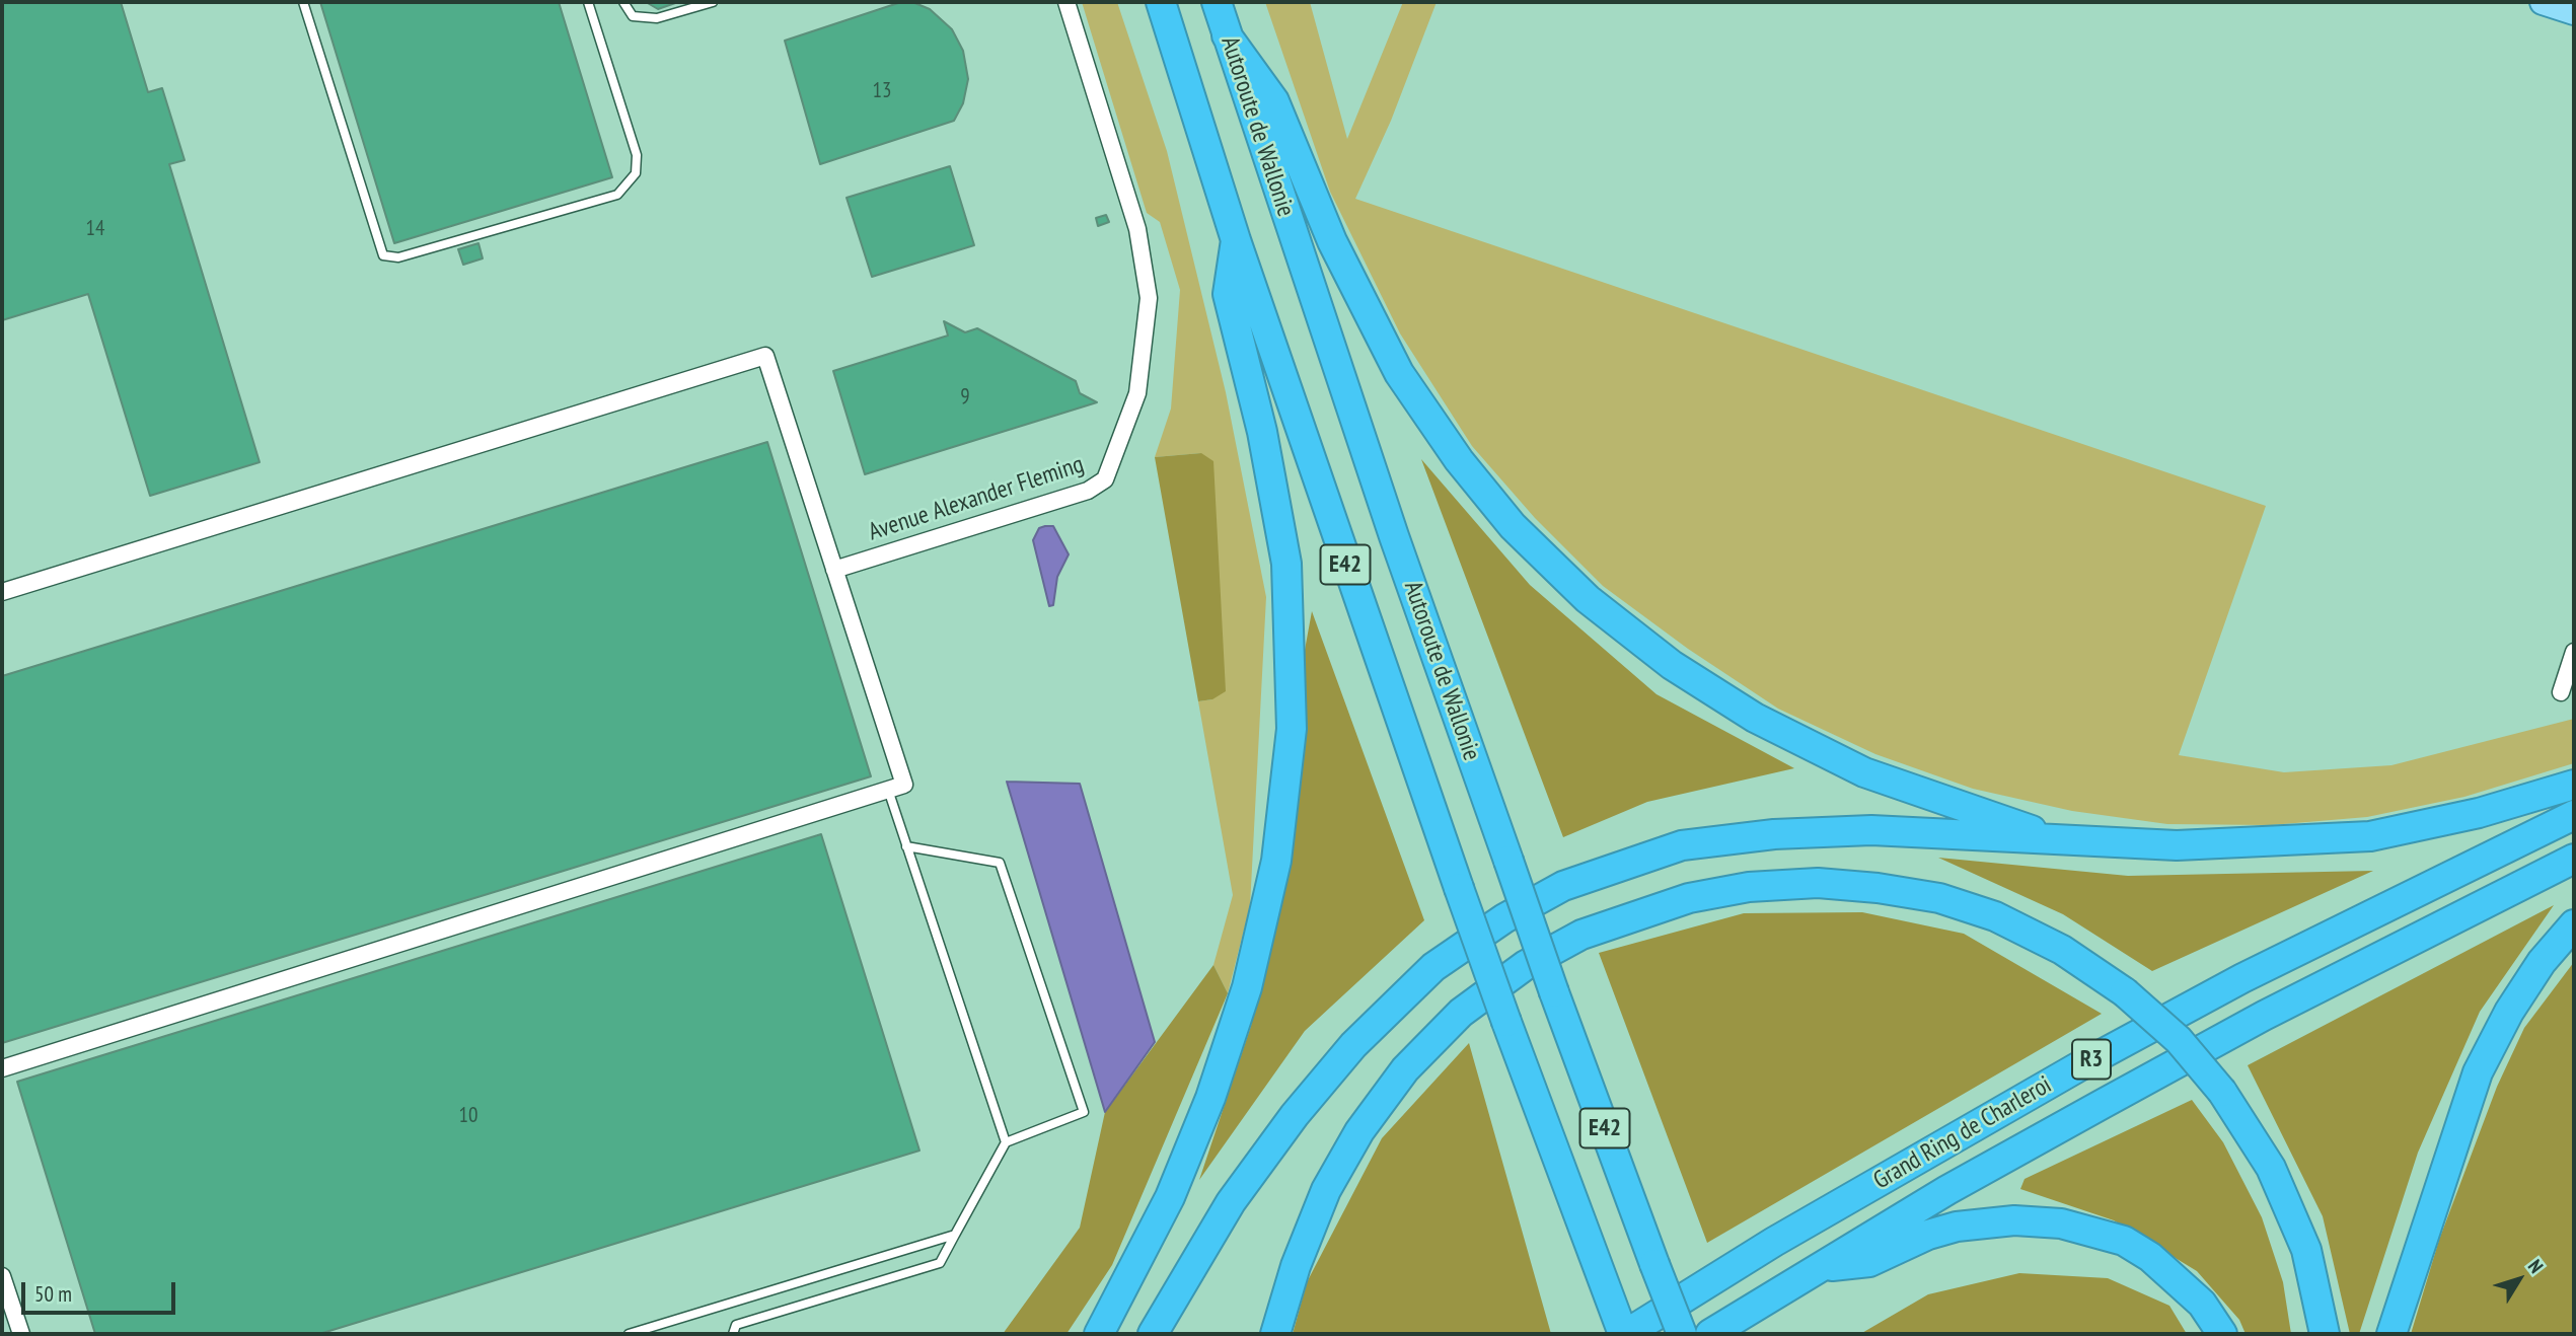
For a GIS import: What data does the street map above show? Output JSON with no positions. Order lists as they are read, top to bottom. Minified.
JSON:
{"streets":{"highway":["Autoroute de Wallonie","E42","R3","Grand Ring de Charleroi"],"street":["Avenue Alexander Fleming"]},"crossings":[["E42","Grand Ring de Charleroi"]],"house_numbers":["13","14","9","10"],"scale_bar":"50 m","north":"top right"}
